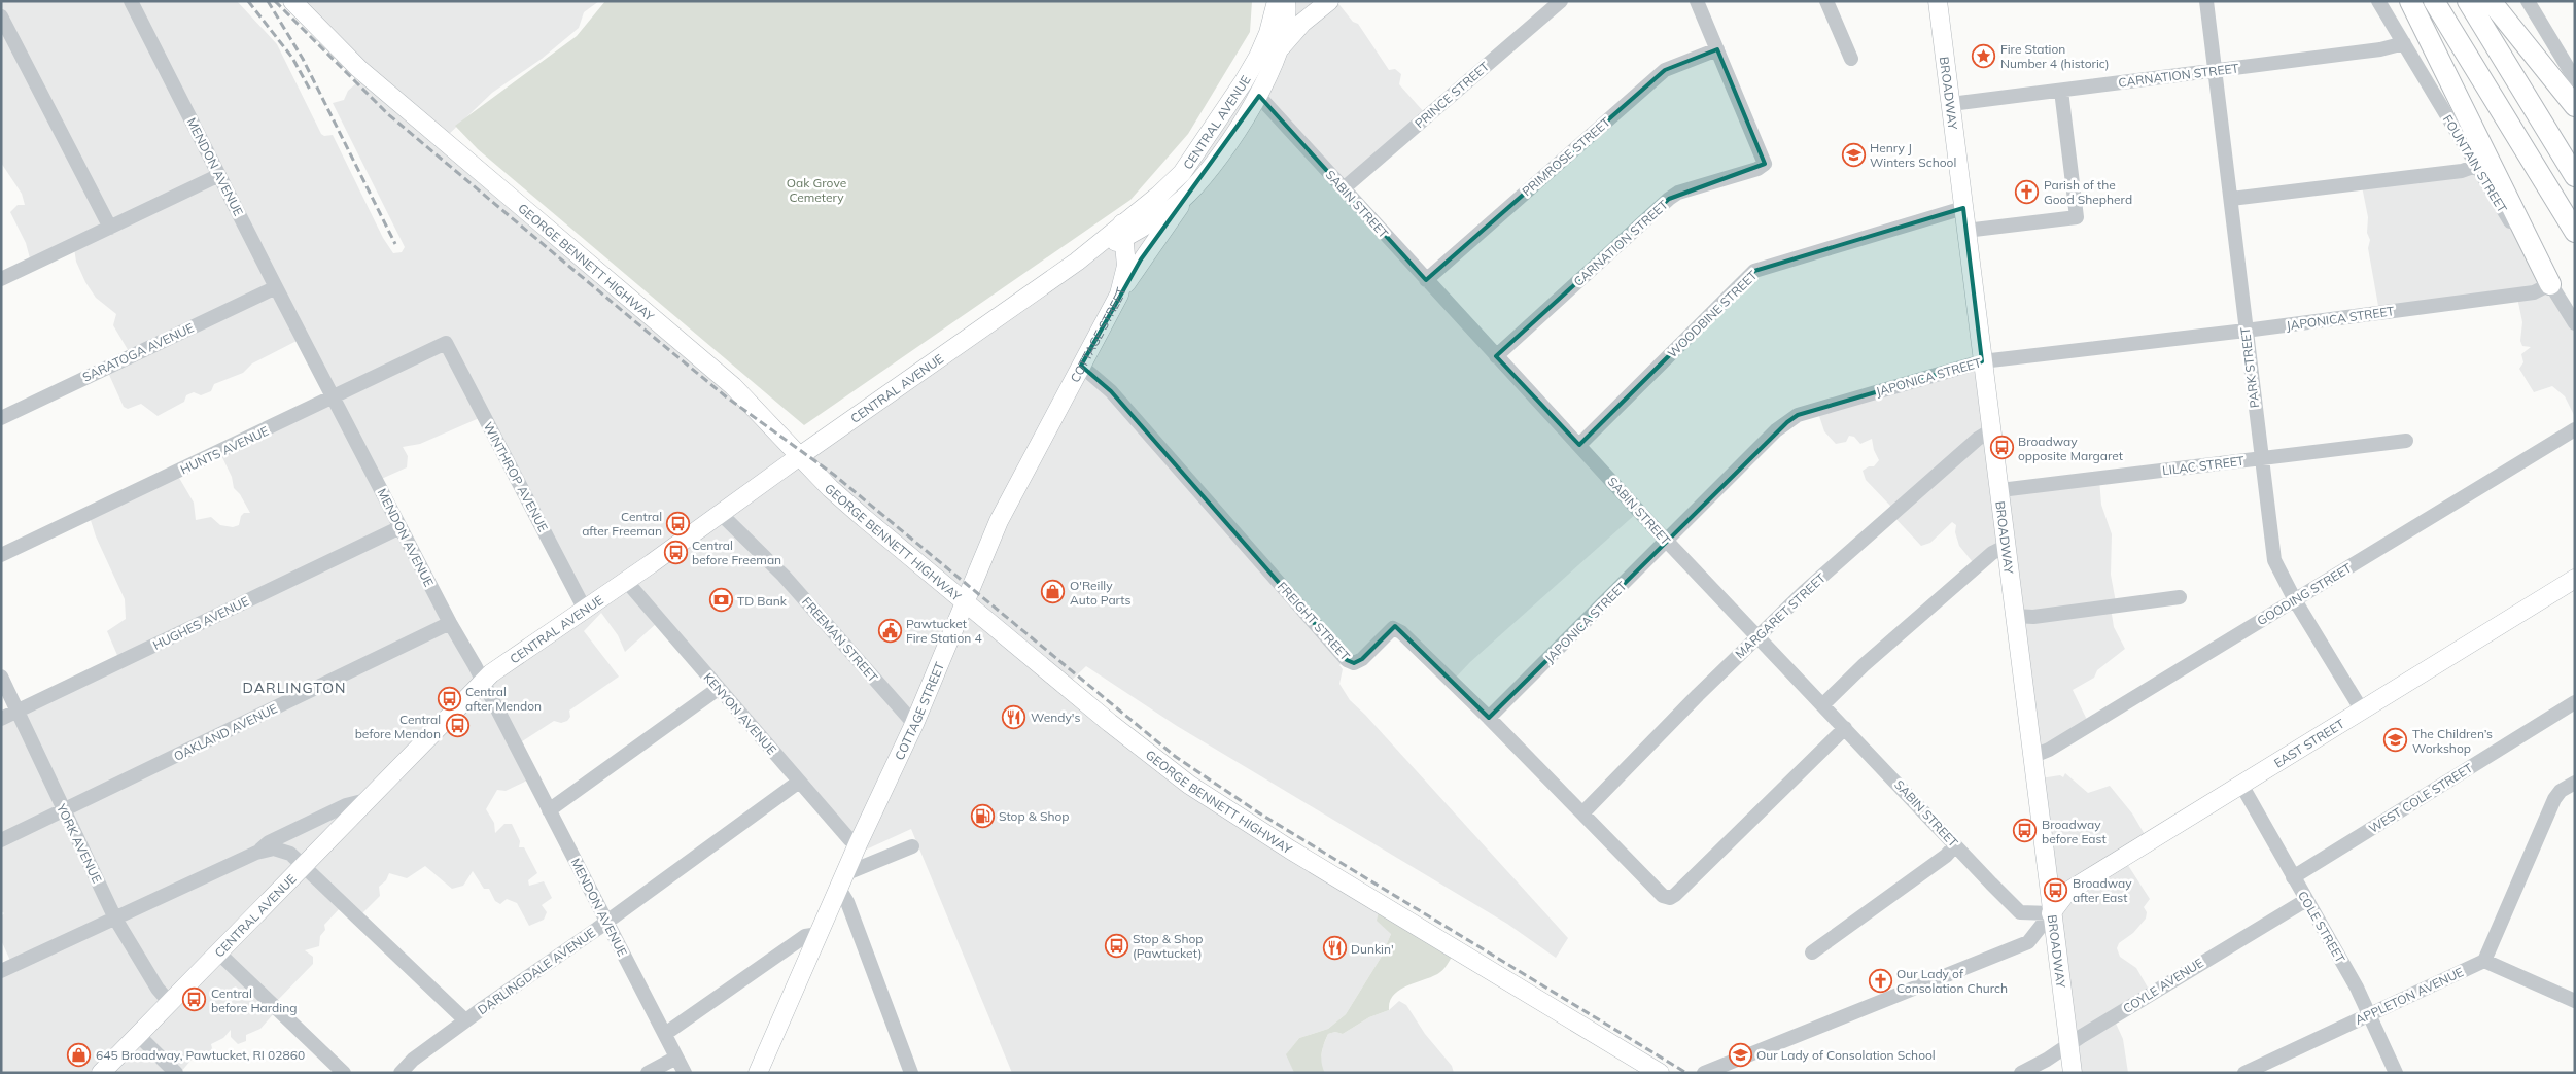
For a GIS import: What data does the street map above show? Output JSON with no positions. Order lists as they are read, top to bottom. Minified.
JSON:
{"streets":{"main road":["BROADWAY","CENTRAL AVENUE","GEORGE BENNETT HIGHWAY","COTTAGE STREET","EAST STREET"],"street":["CARNATION STREET","PRINCE STREET","PRIMROSE STREET","FOUNTAIN STREET","MENDON AVENUE","SABIN STREET","WOODBINE STREET","JAPONICA STREET","SARATOGA AVENUE","PARK STREET","HUNTS AVENUE","LILAC STREET","WINTHROP AVENUE","GOODING STREET","MARGARET STREET","FREIGHT STREET","HUGHES AVENUE","FREEMAN STREET","KENYON AVENUE","OAKLAND AVENUE","WEST COLE STREET","YORK AVENUE","COLE STREET","DARLINGDALE AVENUE","COYLE AVENUE","APPLETON AVENUE"]},"crossings":[["CARNATION STREET","BROADWAY"],["CARNATION STREET","PRIMROSE STREET"],["CARNATION STREET","FOUNTAIN STREET"],["CARNATION STREET","SABIN STREET"],["CARNATION STREET","PARK STREET"],["BROADWAY","SABIN STREET"],["BROADWAY","WOODBINE STREET"],["BROADWAY","JAPONICA STREET"],["BROADWAY","LILAC STREET"],["BROADWAY","GOODING STREET"],["BROADWAY","MARGARET STREET"],["BROADWAY","EAST STREET"],["BROADWAY","COYLE AVENUE"],["PRINCE STREET","SABIN STREET"],["CENTRAL AVENUE","MENDON AVENUE"],["CENTRAL AVENUE","SABIN STREET"],["CENTRAL AVENUE","GEORGE BENNETT HIGHWAY"],["CENTRAL AVENUE","COTTAGE STREET"],["CENTRAL AVENUE","WINTHROP AVENUE"],["CENTRAL AVENUE","FREEMAN STREET"],["CENTRAL AVENUE","KENYON AVENUE"],["CENTRAL AVENUE","YORK AVENUE"],["PRIMROSE STREET","SABIN STREET"],["FOUNTAIN STREET","JAPONICA STREET"],["MENDON AVENUE","SARATOGA AVENUE"],["MENDON AVENUE","HUNTS AVENUE"],["MENDON AVENUE","HUGHES AVENUE"],["MENDON AVENUE","OAKLAND AVENUE"],["MENDON AVENUE","DARLINGDALE AVENUE"],["SABIN STREET","WOODBINE STREET"],["SABIN STREET","JAPONICA STREET"],["SABIN STREET","MARGARET STREET"],["SABIN STREET","FREIGHT STREET"],["SABIN STREET","EAST STREET"],["GEORGE BENNETT HIGHWAY","COTTAGE STREET"],["JAPONICA STREET","PARK STREET"],["JAPONICA STREET","FREIGHT STREET"],["COTTAGE STREET","FREIGHT STREET"],["COTTAGE STREET","FREEMAN STREET"],["COTTAGE STREET","KENYON AVENUE"],["PARK STREET","LILAC STREET"],["PARK STREET","GOODING STREET"],["PARK STREET","EAST STREET"],["HUNTS AVENUE","WINTHROP AVENUE"],["MARGARET STREET","FREIGHT STREET"],["HUGHES AVENUE","YORK AVENUE"],["KENYON AVENUE","DARLINGDALE AVENUE"],["OAKLAND AVENUE","YORK AVENUE"],["EAST STREET","COLE STREET"],["WEST COLE STREET","COLE STREET"],["COLE STREET","COYLE AVENUE"],["COLE STREET","APPLETON AVENUE"]],"districts":["DARLINGTON"],"parks":["Oak Grove Cemetery"],"places":{"place":["Fire Station Number 4 (historic)"],"school or university":["Henry J Winters School","The Children’s Workshop","Our Lady of Consolation School"],"church":["Parish of the Good Shepherd","Our Lady of Consolation Church"],"bus stop":["Broadway opposite Margaret","Central after Freeman","Central before Freeman","Central after Mendon","Central before Mendon","Broadway before East","Broadway after East","Stop & Shop (Pawtucket)","Central before Harding"],"shop":["O'Reilly Auto Parts","645 Broadway, Pawtucket, RI 02860"],"bank":["TD Bank"],"public building":["Pawtucket Fire Station 4"],"restaurant":["Wendy's","Dunkin'"],"fuel station":["Stop & Shop"]}}
